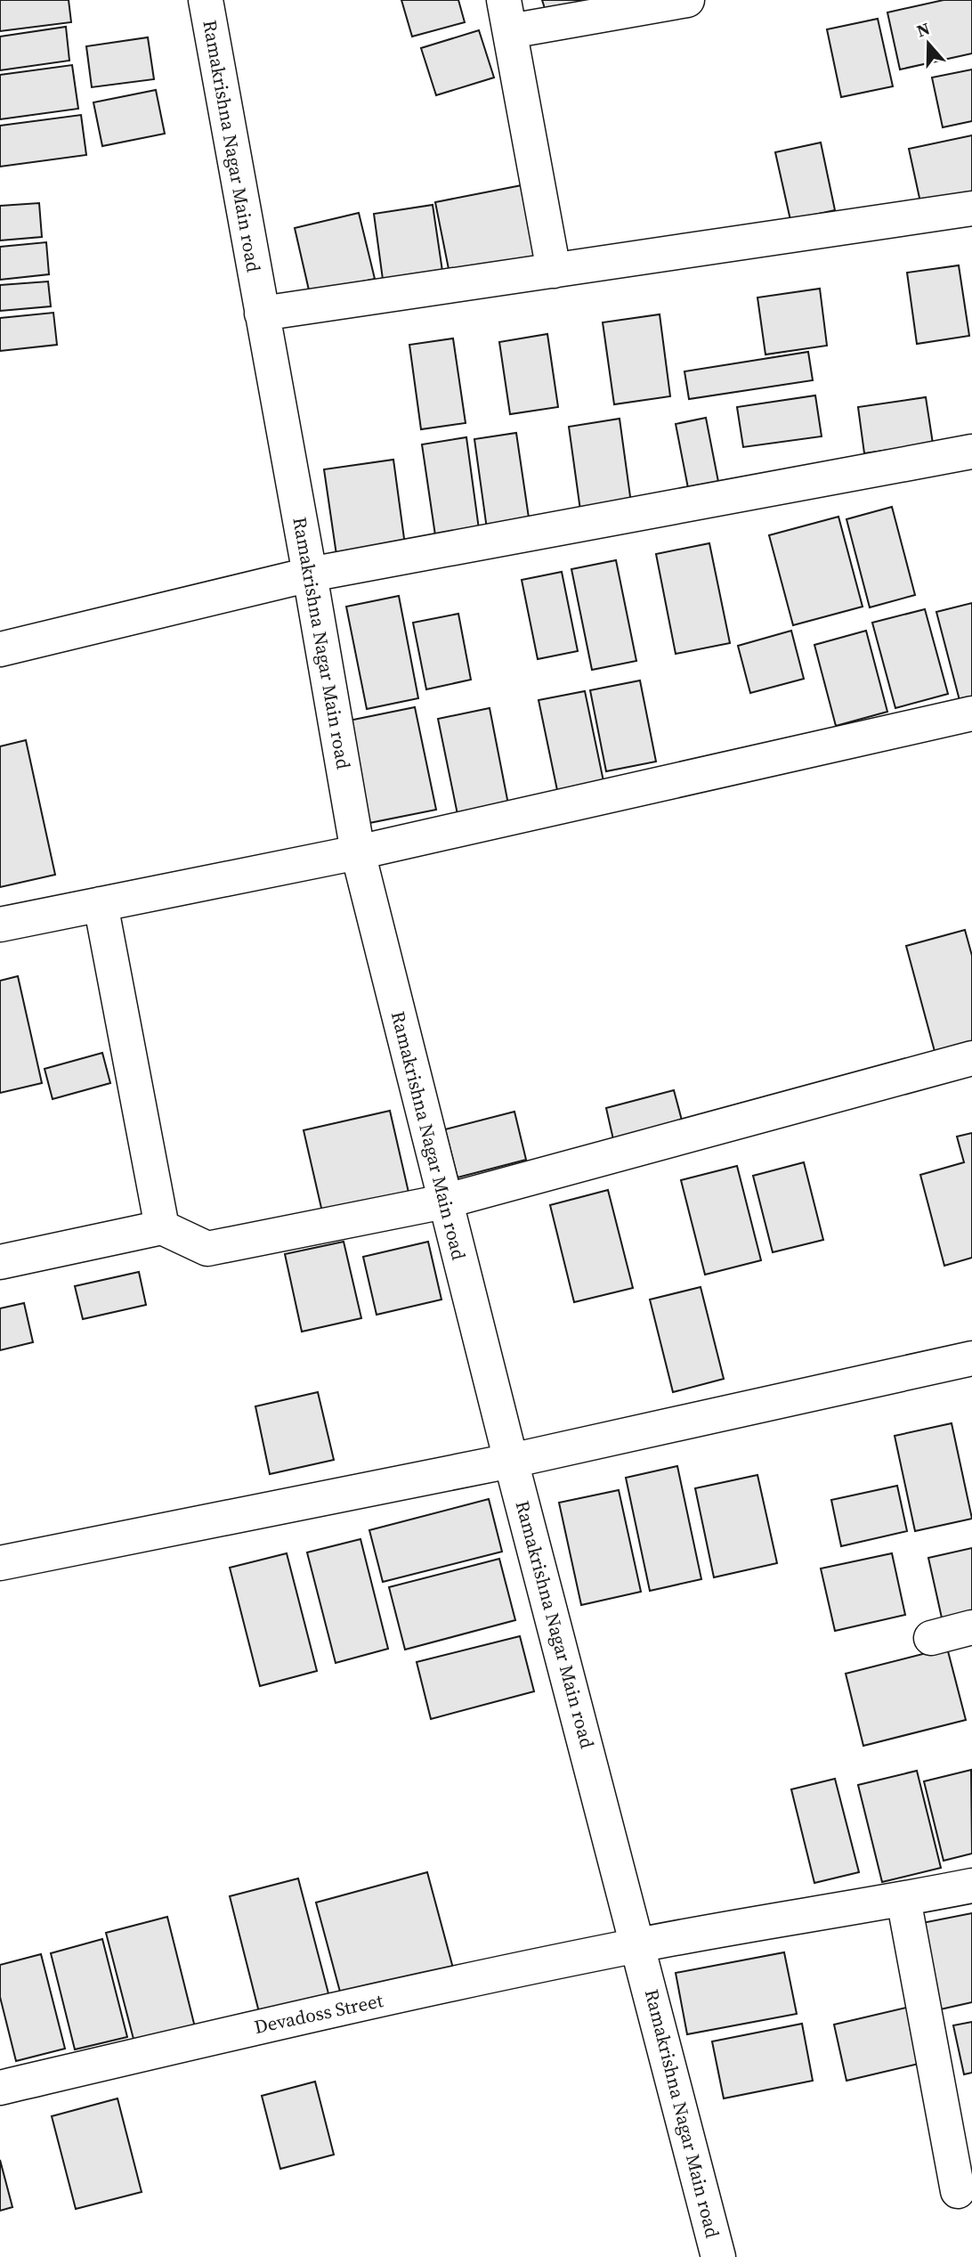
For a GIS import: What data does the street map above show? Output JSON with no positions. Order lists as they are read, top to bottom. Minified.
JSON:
{"streets":{"street":["Ramakrishna Nagar Main road","Devadoss Street"]},"crossings":[["Ramakrishna Nagar Main road","Devadoss Street"]],"north":"top"}
